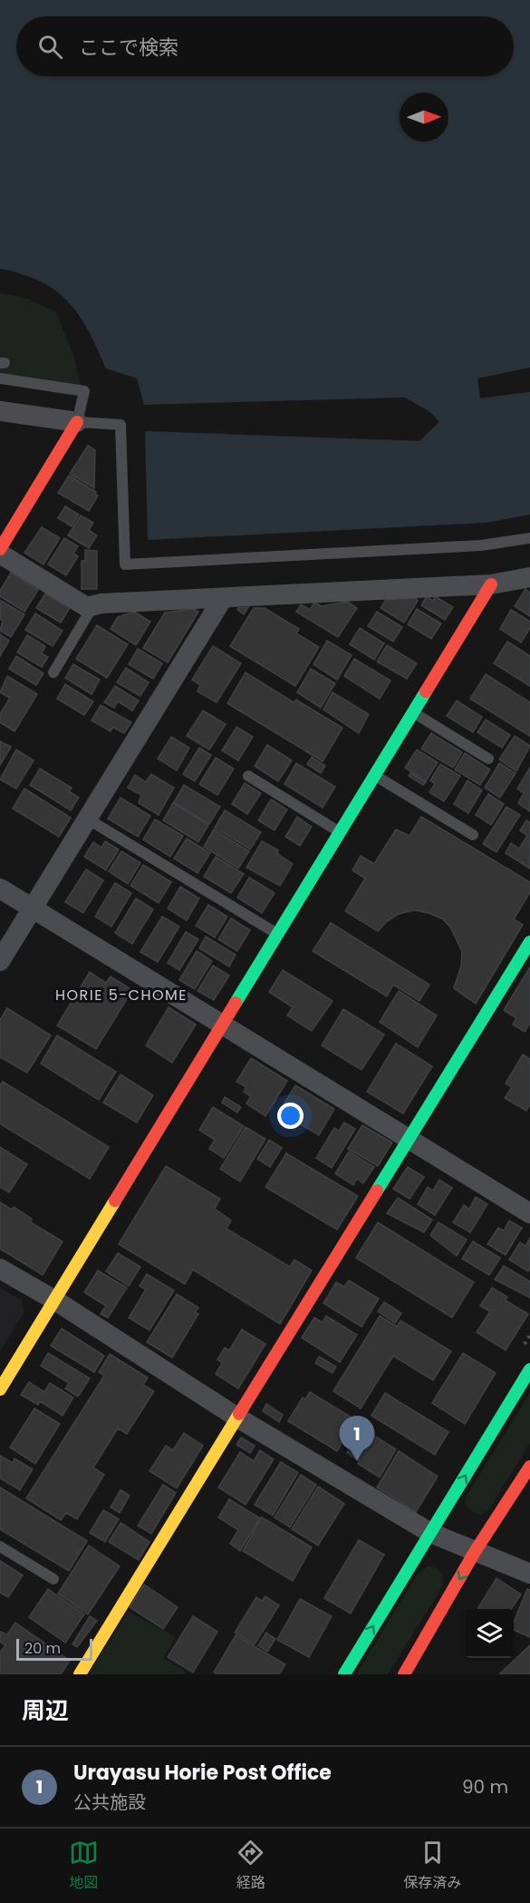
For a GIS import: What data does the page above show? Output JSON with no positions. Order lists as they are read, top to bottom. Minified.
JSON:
{"districts":["HORIE 5-CHOME"],"scale_bar":"20 m","north":"right","page":{"search":"ここで検索","pins":"1","scale":"20 m","heading":"周辺","list":[{"mark":"1","name":"Urayasu Horie Post Office","note":"公共施設","value":"90 m"}],"nav":["地図","経路","保存済み"]}}
